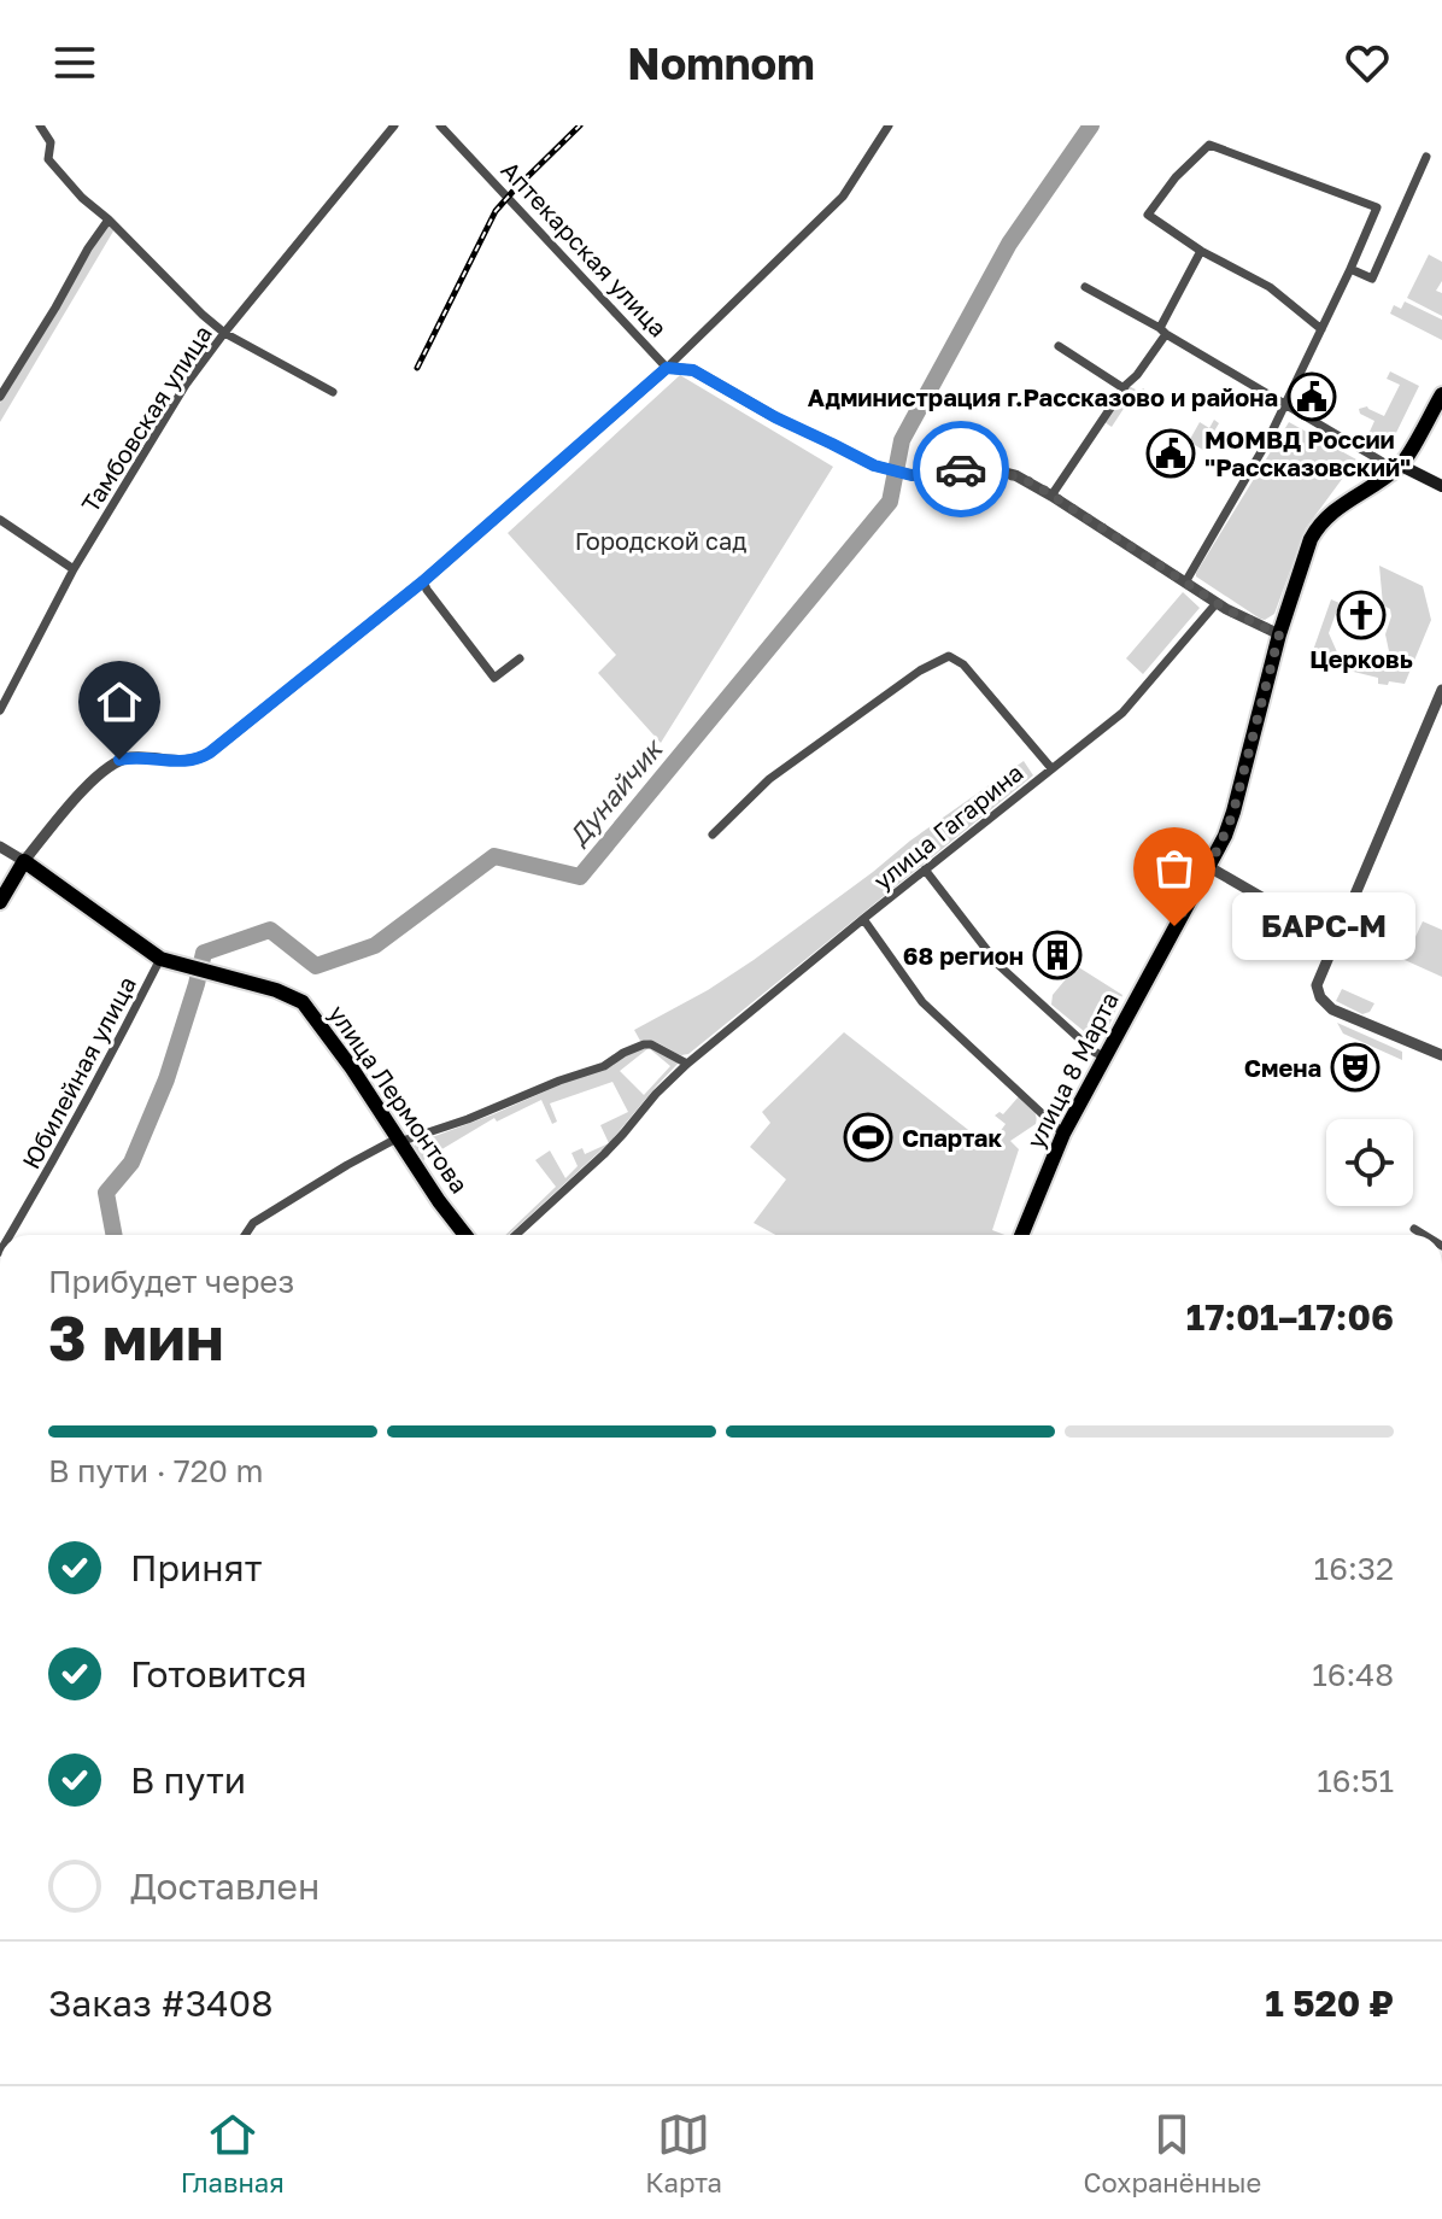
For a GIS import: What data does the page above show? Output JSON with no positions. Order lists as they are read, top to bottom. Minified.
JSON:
{"streets":{"main road":["улица 8 Марта","улица Лермонтова"],"street":["Аптекарская улица","Тамбовская улица","улица Гагарина","Юбилейная улица"]},"crossings":[["Аптекарская улица","улица Гагарина"],["Аптекарская улица","улица 8 Марта"],["Юбилейная улица","улица Лермонтова"]],"water":["Дунайчик"],"parks":["Городской сад"],"places":{"public building":["Администрация г.Рассказово и района","МОМВД России \"Рассказовский\""],"church":["Церковь"],"other":["БАРС-М"],"building":["68 регион"],"theatre":["Смена"],"sports":["Спартак"]},"page":{"header":"Nomnom","bubble":"БАРС-М","heading":["3 мин","Прибудет через","17:01–17:06"],"panel":["Заказ #3408","1 520 ₽"],"bar":"В пути · 720 m","list":[["Принят","16:32"],["Готовится","16:48"],["В пути","16:51"],"Доставлен"],"tabs":["Главная","Карта","Сохранённые"]}}
